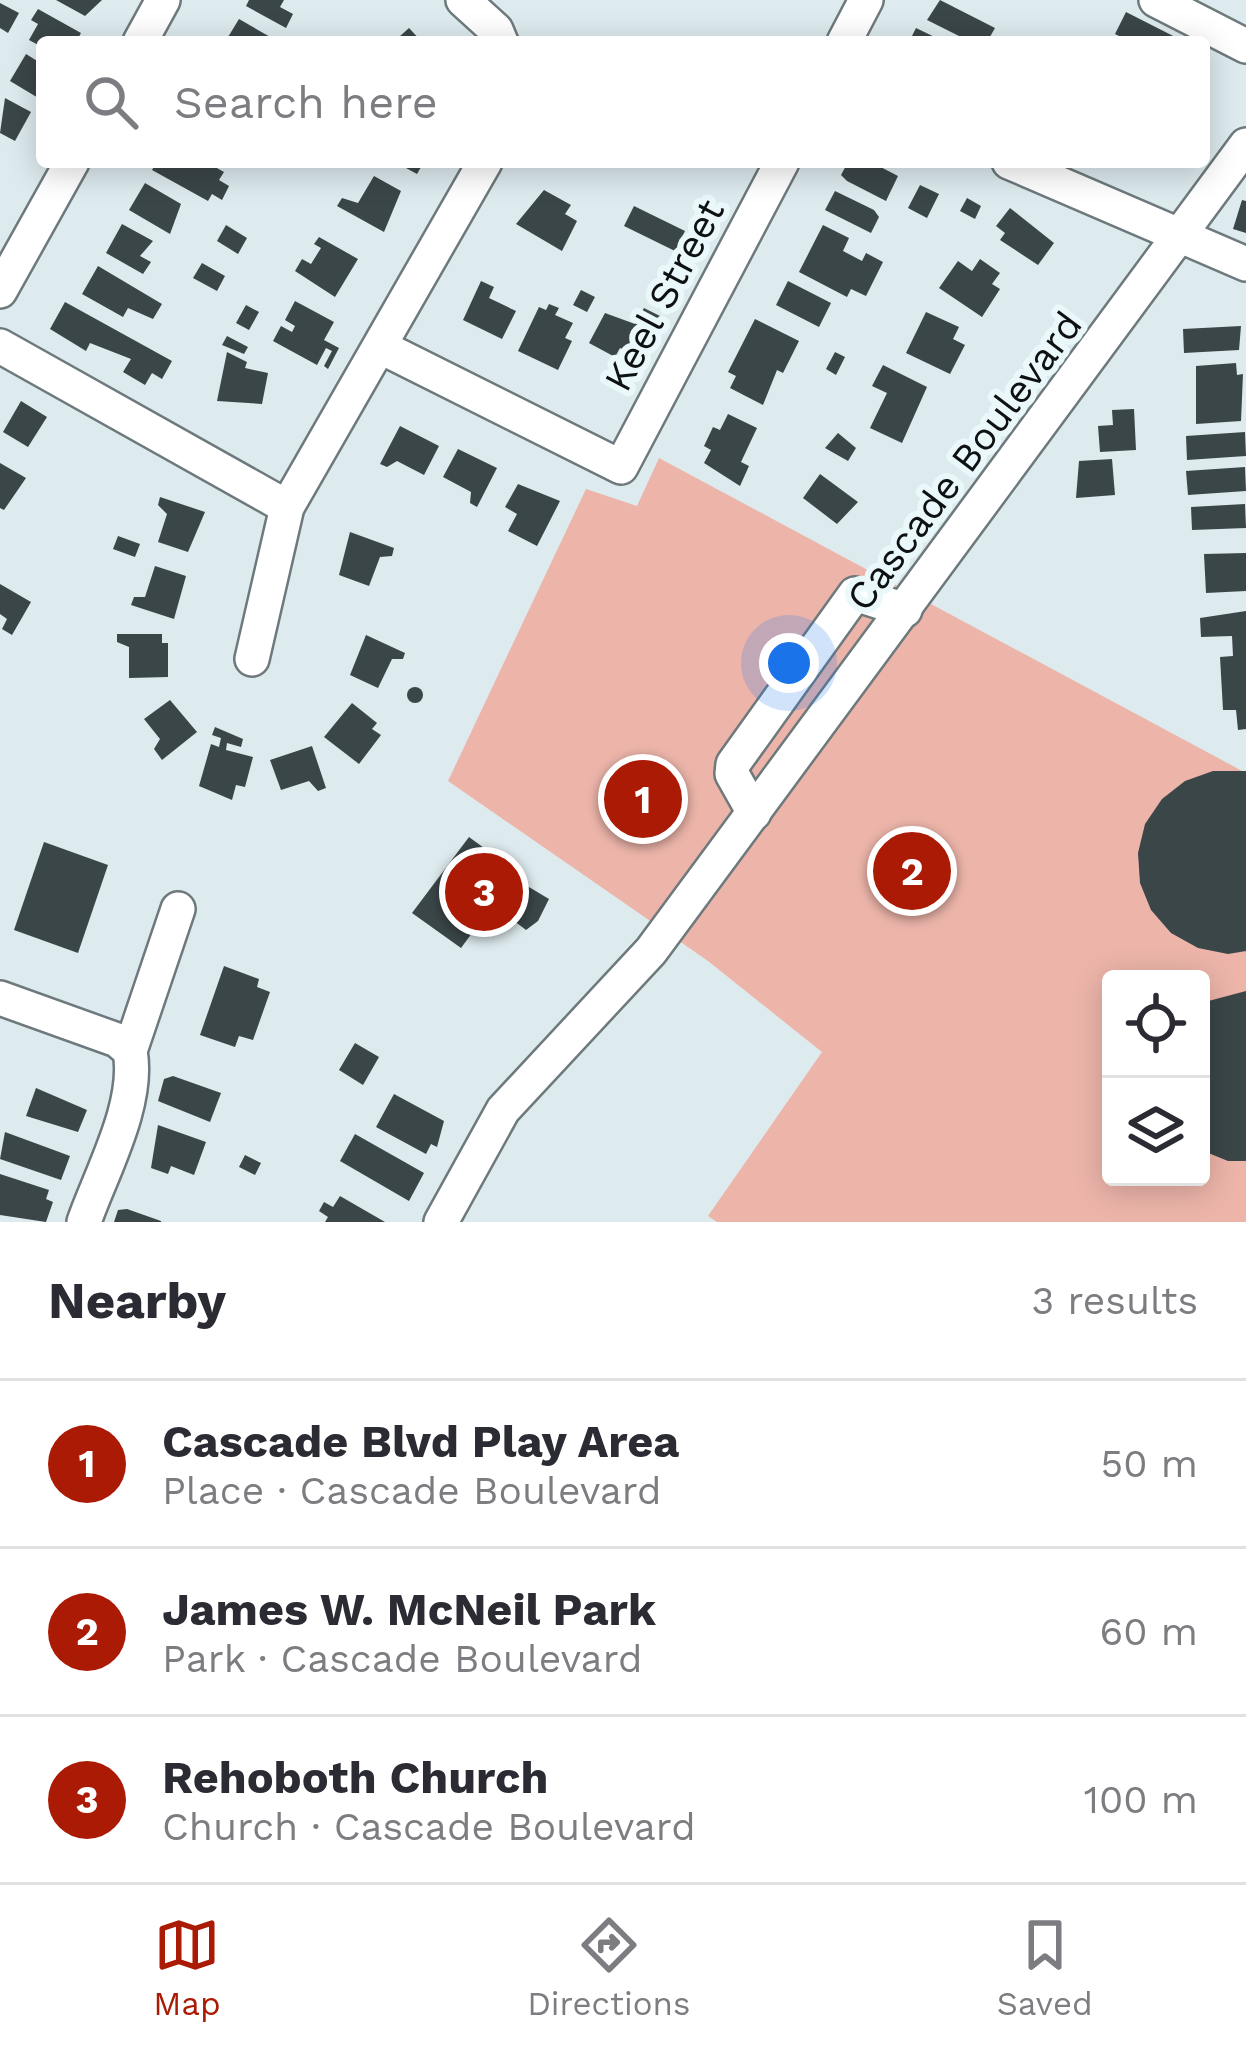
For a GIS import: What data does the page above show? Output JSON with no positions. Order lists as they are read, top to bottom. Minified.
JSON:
{"streets":{"street":["Keel Street","Cascade Boulevard"]},"page":{"search":"Search here","pins":["1","2","3"],"heading":["Nearby","3 results"],"list":[{"mark":"1","name":"Cascade Blvd Play Area","note":"Place · Cascade Boulevard","value":"50 m"},{"mark":"2","name":"James W. McNeil Park","note":"Park · Cascade Boulevard","value":"60 m"},{"mark":"3","name":"Rehoboth Church","note":"Church · Cascade Boulevard","value":"100 m"}],"nav":["Map","Directions","Saved"]}}
